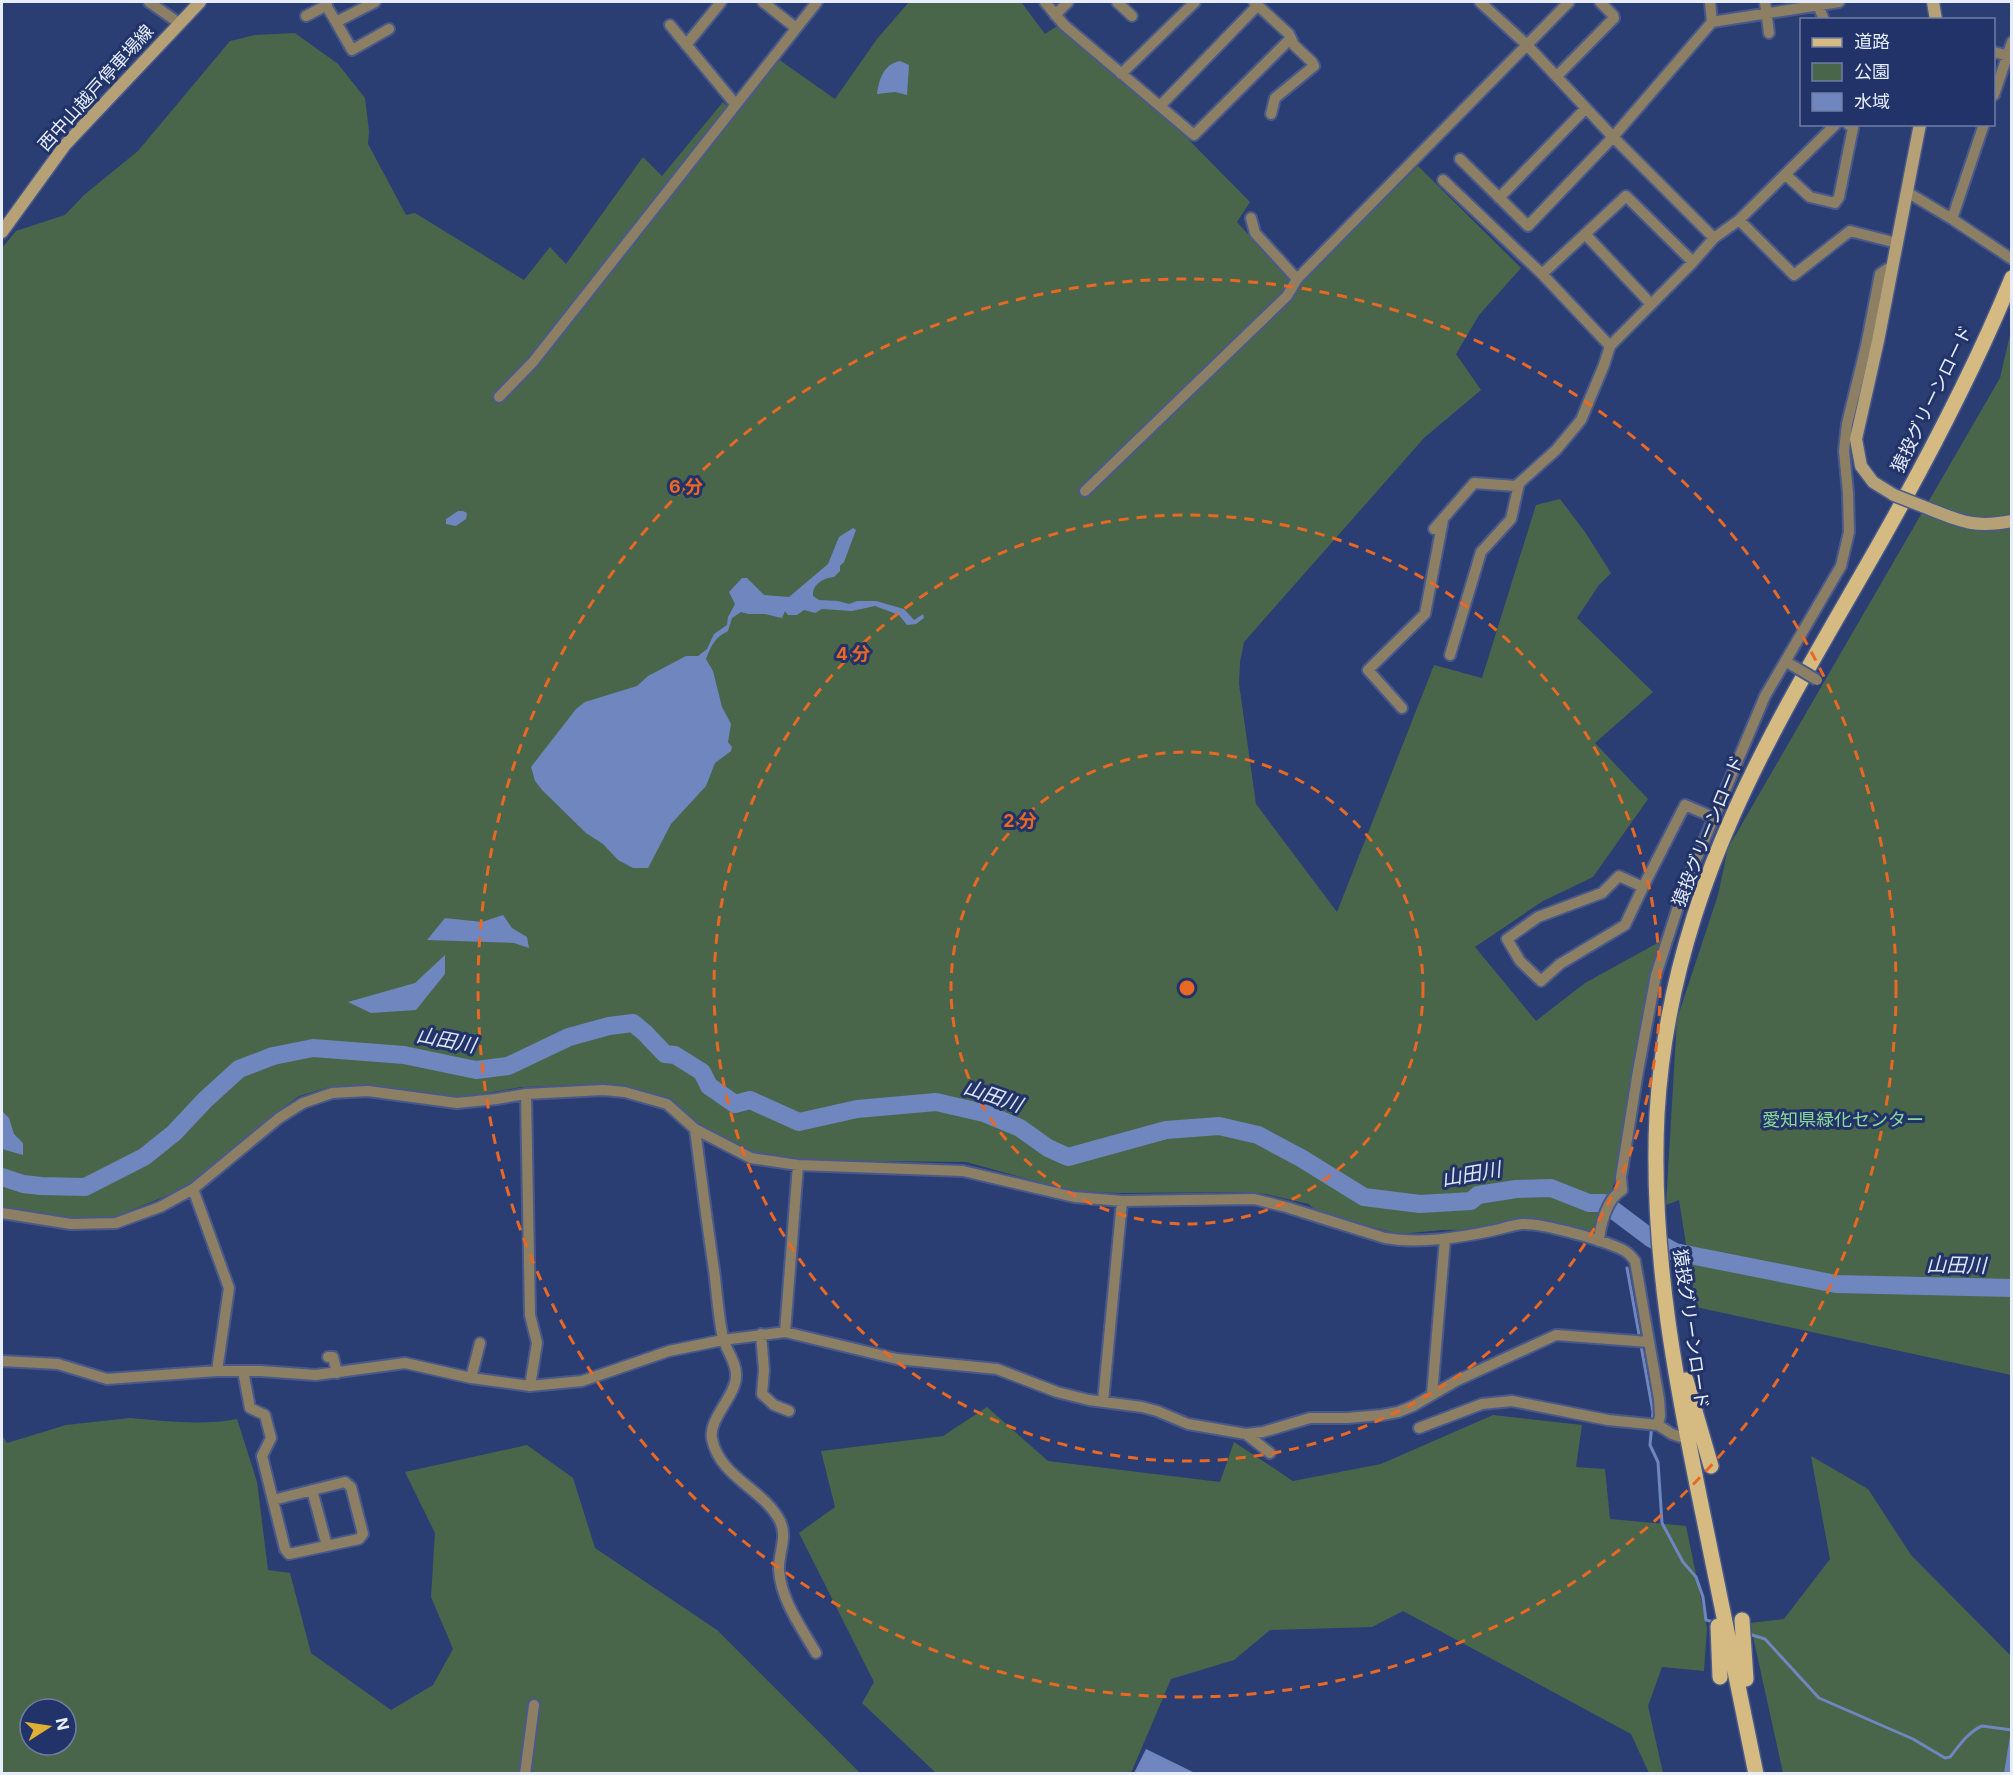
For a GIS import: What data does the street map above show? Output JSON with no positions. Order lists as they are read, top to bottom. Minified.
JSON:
{"streets":{"main road":["猿投グリーンロード"],"street":["西中山越戸停車場線"]},"water":["山田川"],"parks":["愛知県緑化センター"],"legend":["道路","公園","水域"],"north":"right","rings":["6 分","4 分","2 分"]}
